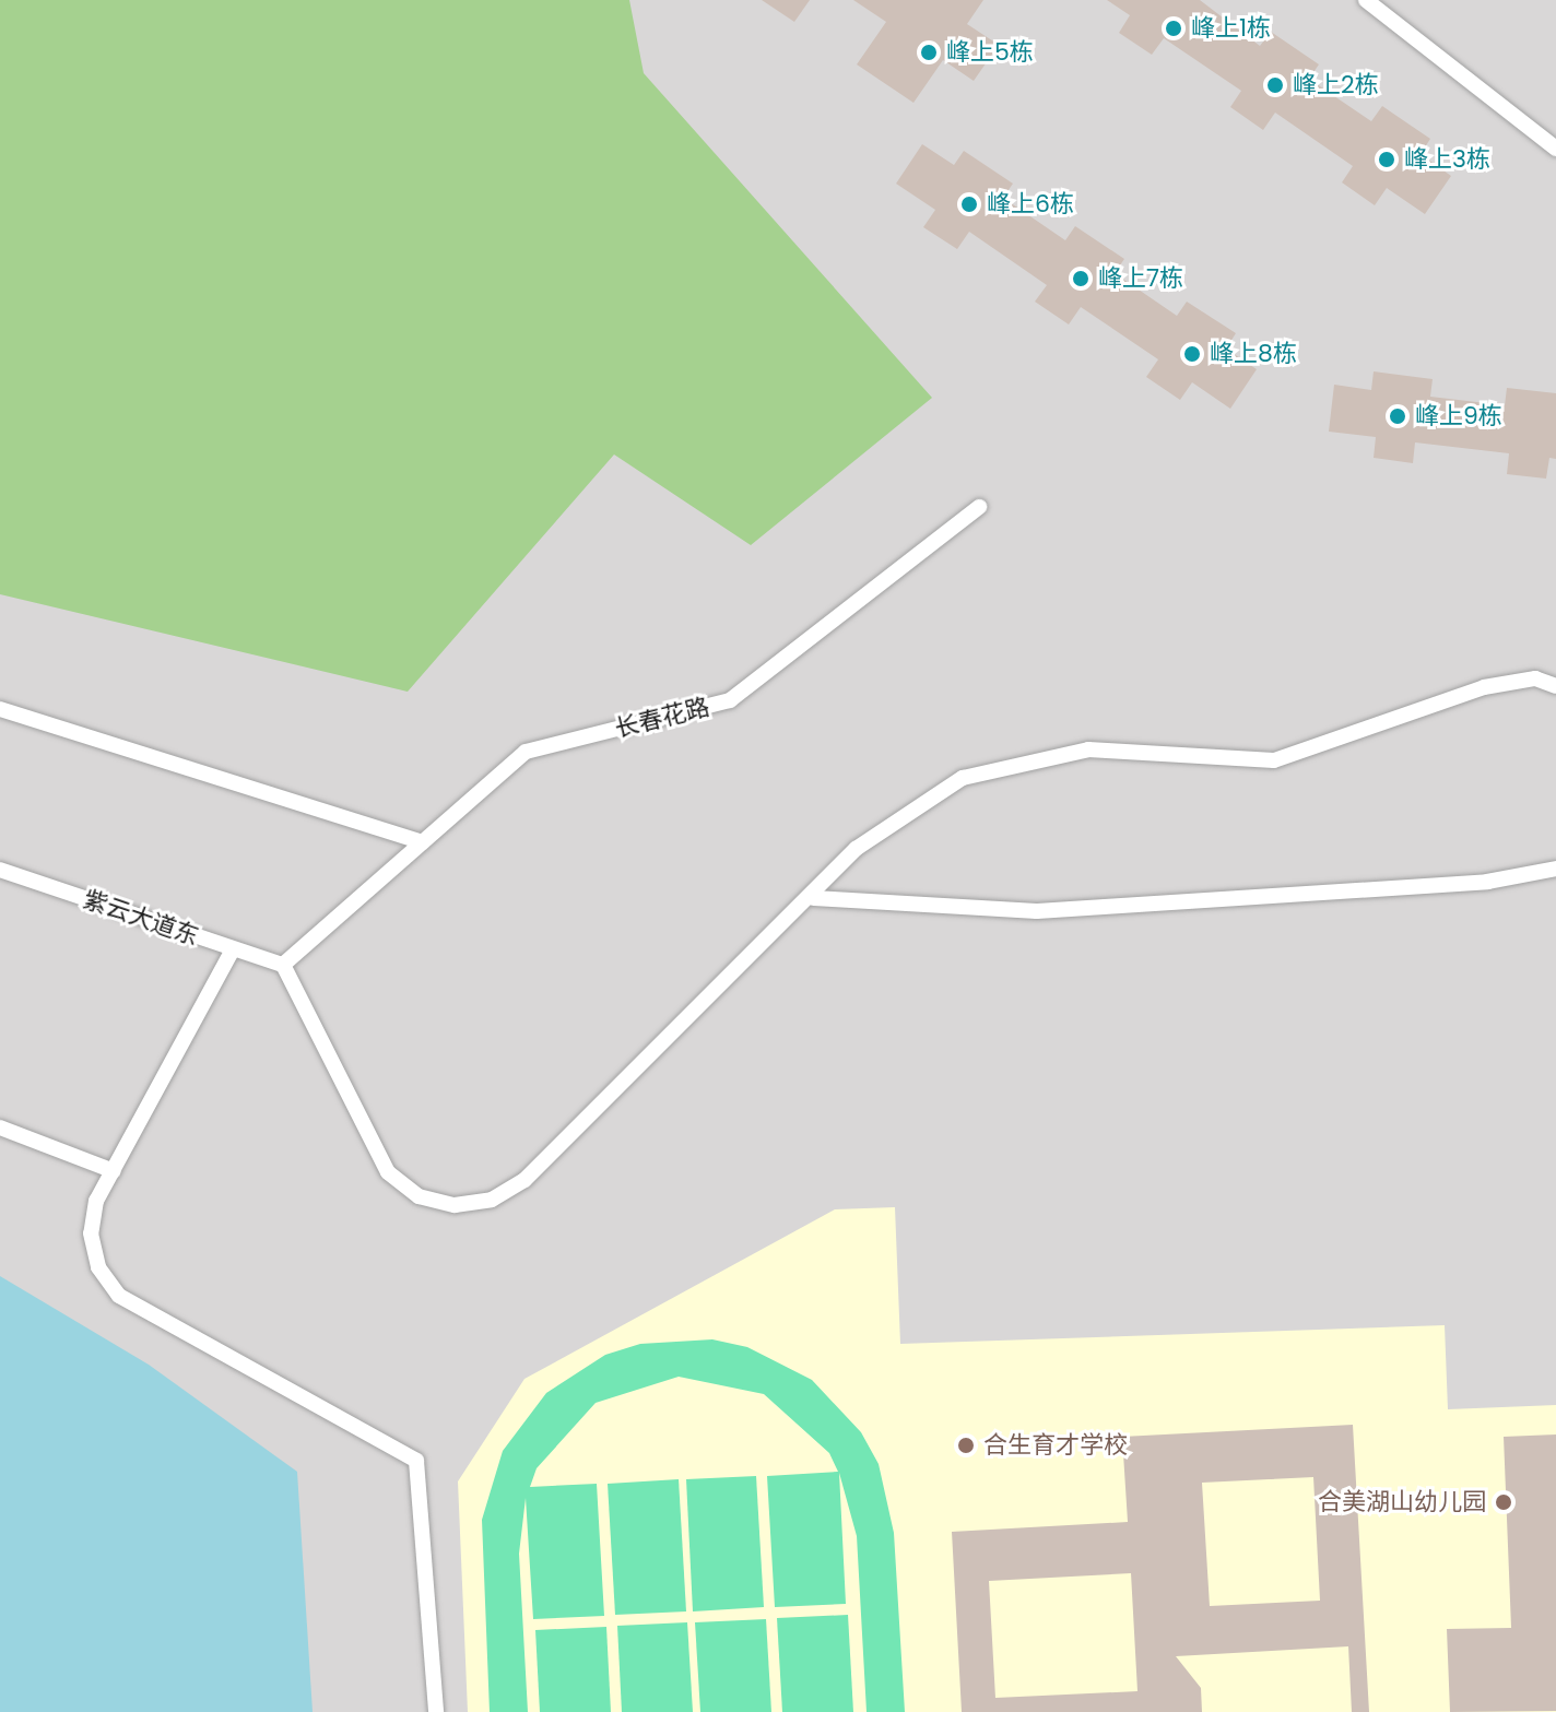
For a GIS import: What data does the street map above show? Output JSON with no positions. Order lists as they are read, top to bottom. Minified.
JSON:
{"streets":{"lane":["长春花路","紫云大道东"]},"crossings":[["长春花路","紫云大道东"]],"places":["峰上1栋","峰上5栋","峰上2栋","峰上3栋","峰上6栋","峰上7栋","峰上8栋","峰上9栋","合生育才学校","合美湖山幼儿园"]}
